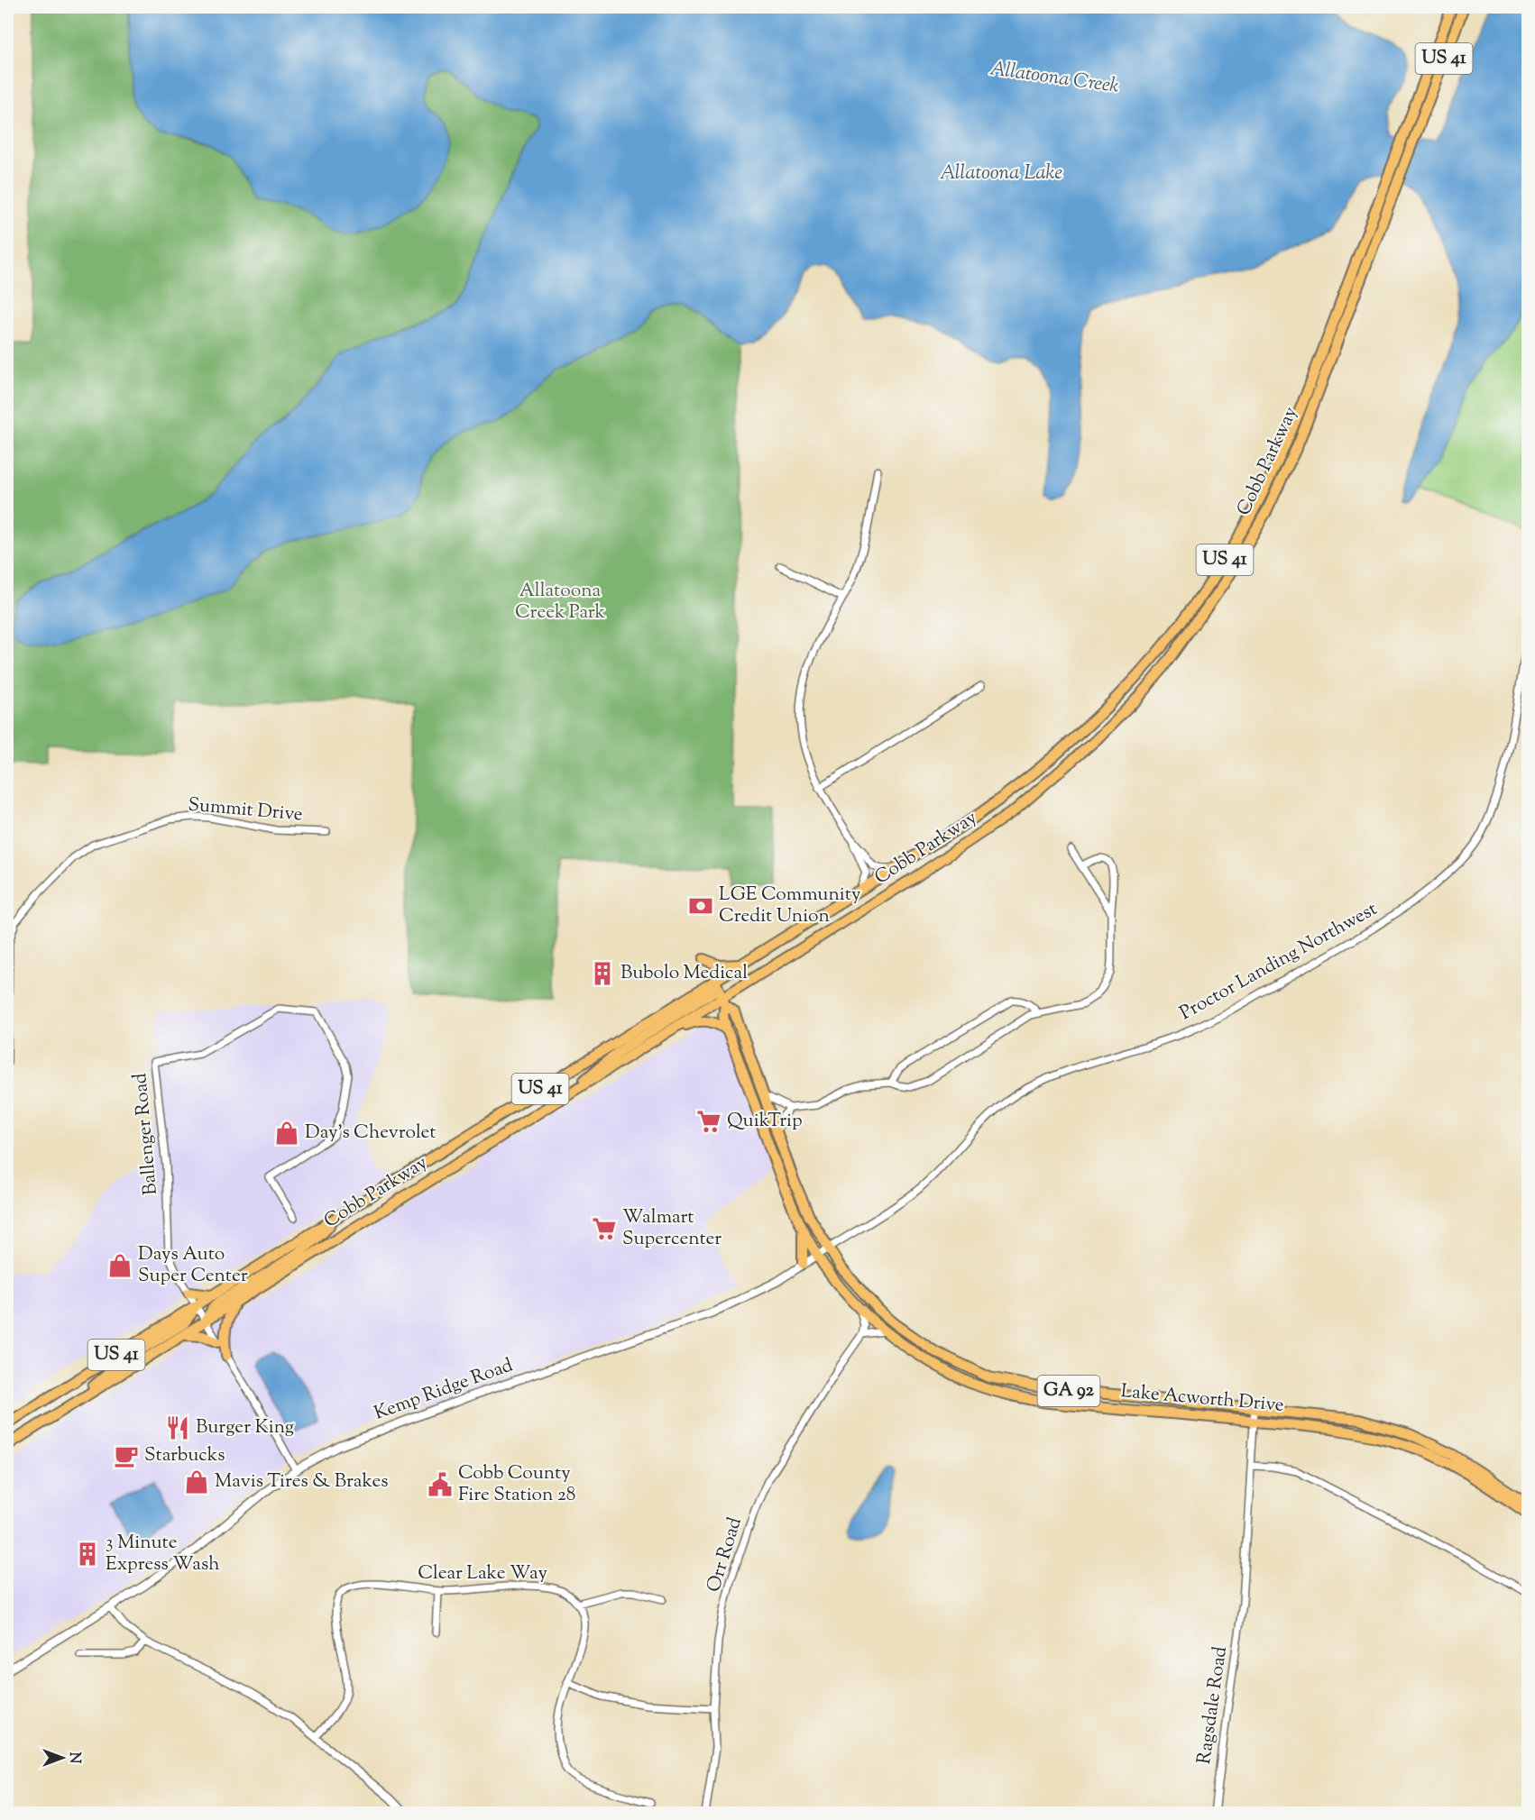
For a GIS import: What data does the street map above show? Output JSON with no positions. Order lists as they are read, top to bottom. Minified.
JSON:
{"streets":{"main road":["US 41","Cobb Parkway","GA 92","Lake Acworth Drive"],"street":["Summit Drive","Proctor Landing Northwest","Ballenger Road","Kemp Ridge Road","Orr Road","Clear Lake Way","Ragsdale Road"]},"crossings":[["Cobb Parkway","Ballenger Road"],["Cobb Parkway","Lake Acworth Drive"],["Proctor Landing Northwest","Kemp Ridge Road"],["Proctor Landing Northwest","Lake Acworth Drive"],["Ballenger Road","Kemp Ridge Road"],["Kemp Ridge Road","Lake Acworth Drive"],["Lake Acworth Drive","Ragsdale Road"]],"water":["Allatoona Creek","Allatoona Lake"],"parks":["Allatoona Creek Park"],"places":{"bank":["LGE Community Credit Union"],"building":["Bubolo Medical","3 Minute Express Wash"],"supermarket":["QuikTrip","Walmart Supercenter"],"shop":["Day's Chevrolet","Days Auto Super Center","Mavis Tires & Brakes"],"restaurant":["Burger King"],"cafe":["Starbucks"],"public building":["Cobb County Fire Station 28"]},"north":"right"}
